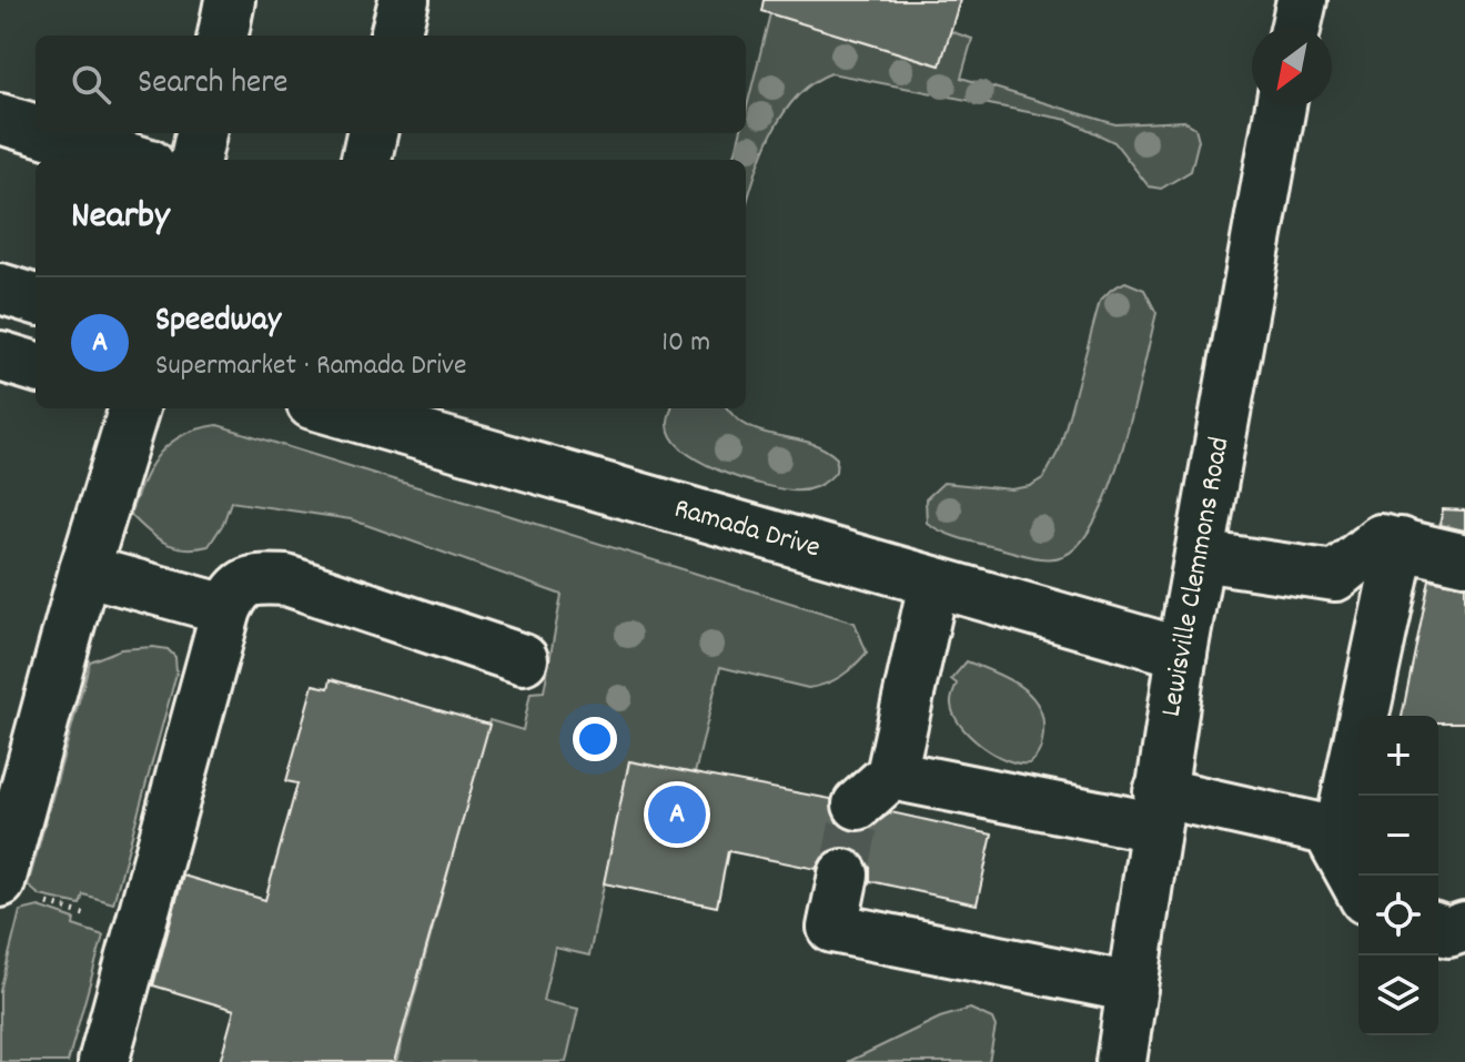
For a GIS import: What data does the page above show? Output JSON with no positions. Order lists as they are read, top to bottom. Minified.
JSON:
{"streets":{"street":["Ramada Drive","Lewisville Clemmons Road"]},"crossings":[["Ramada Drive","Lewisville Clemmons Road"]],"north":"bottom left","page":{"search":"Search here","heading":"Nearby","list":[{"mark":"A","name":"Speedway","note":"Supermarket · Ramada Drive","value":"10 m"}],"map_buttons":["+","−"],"pins":"A"}}
